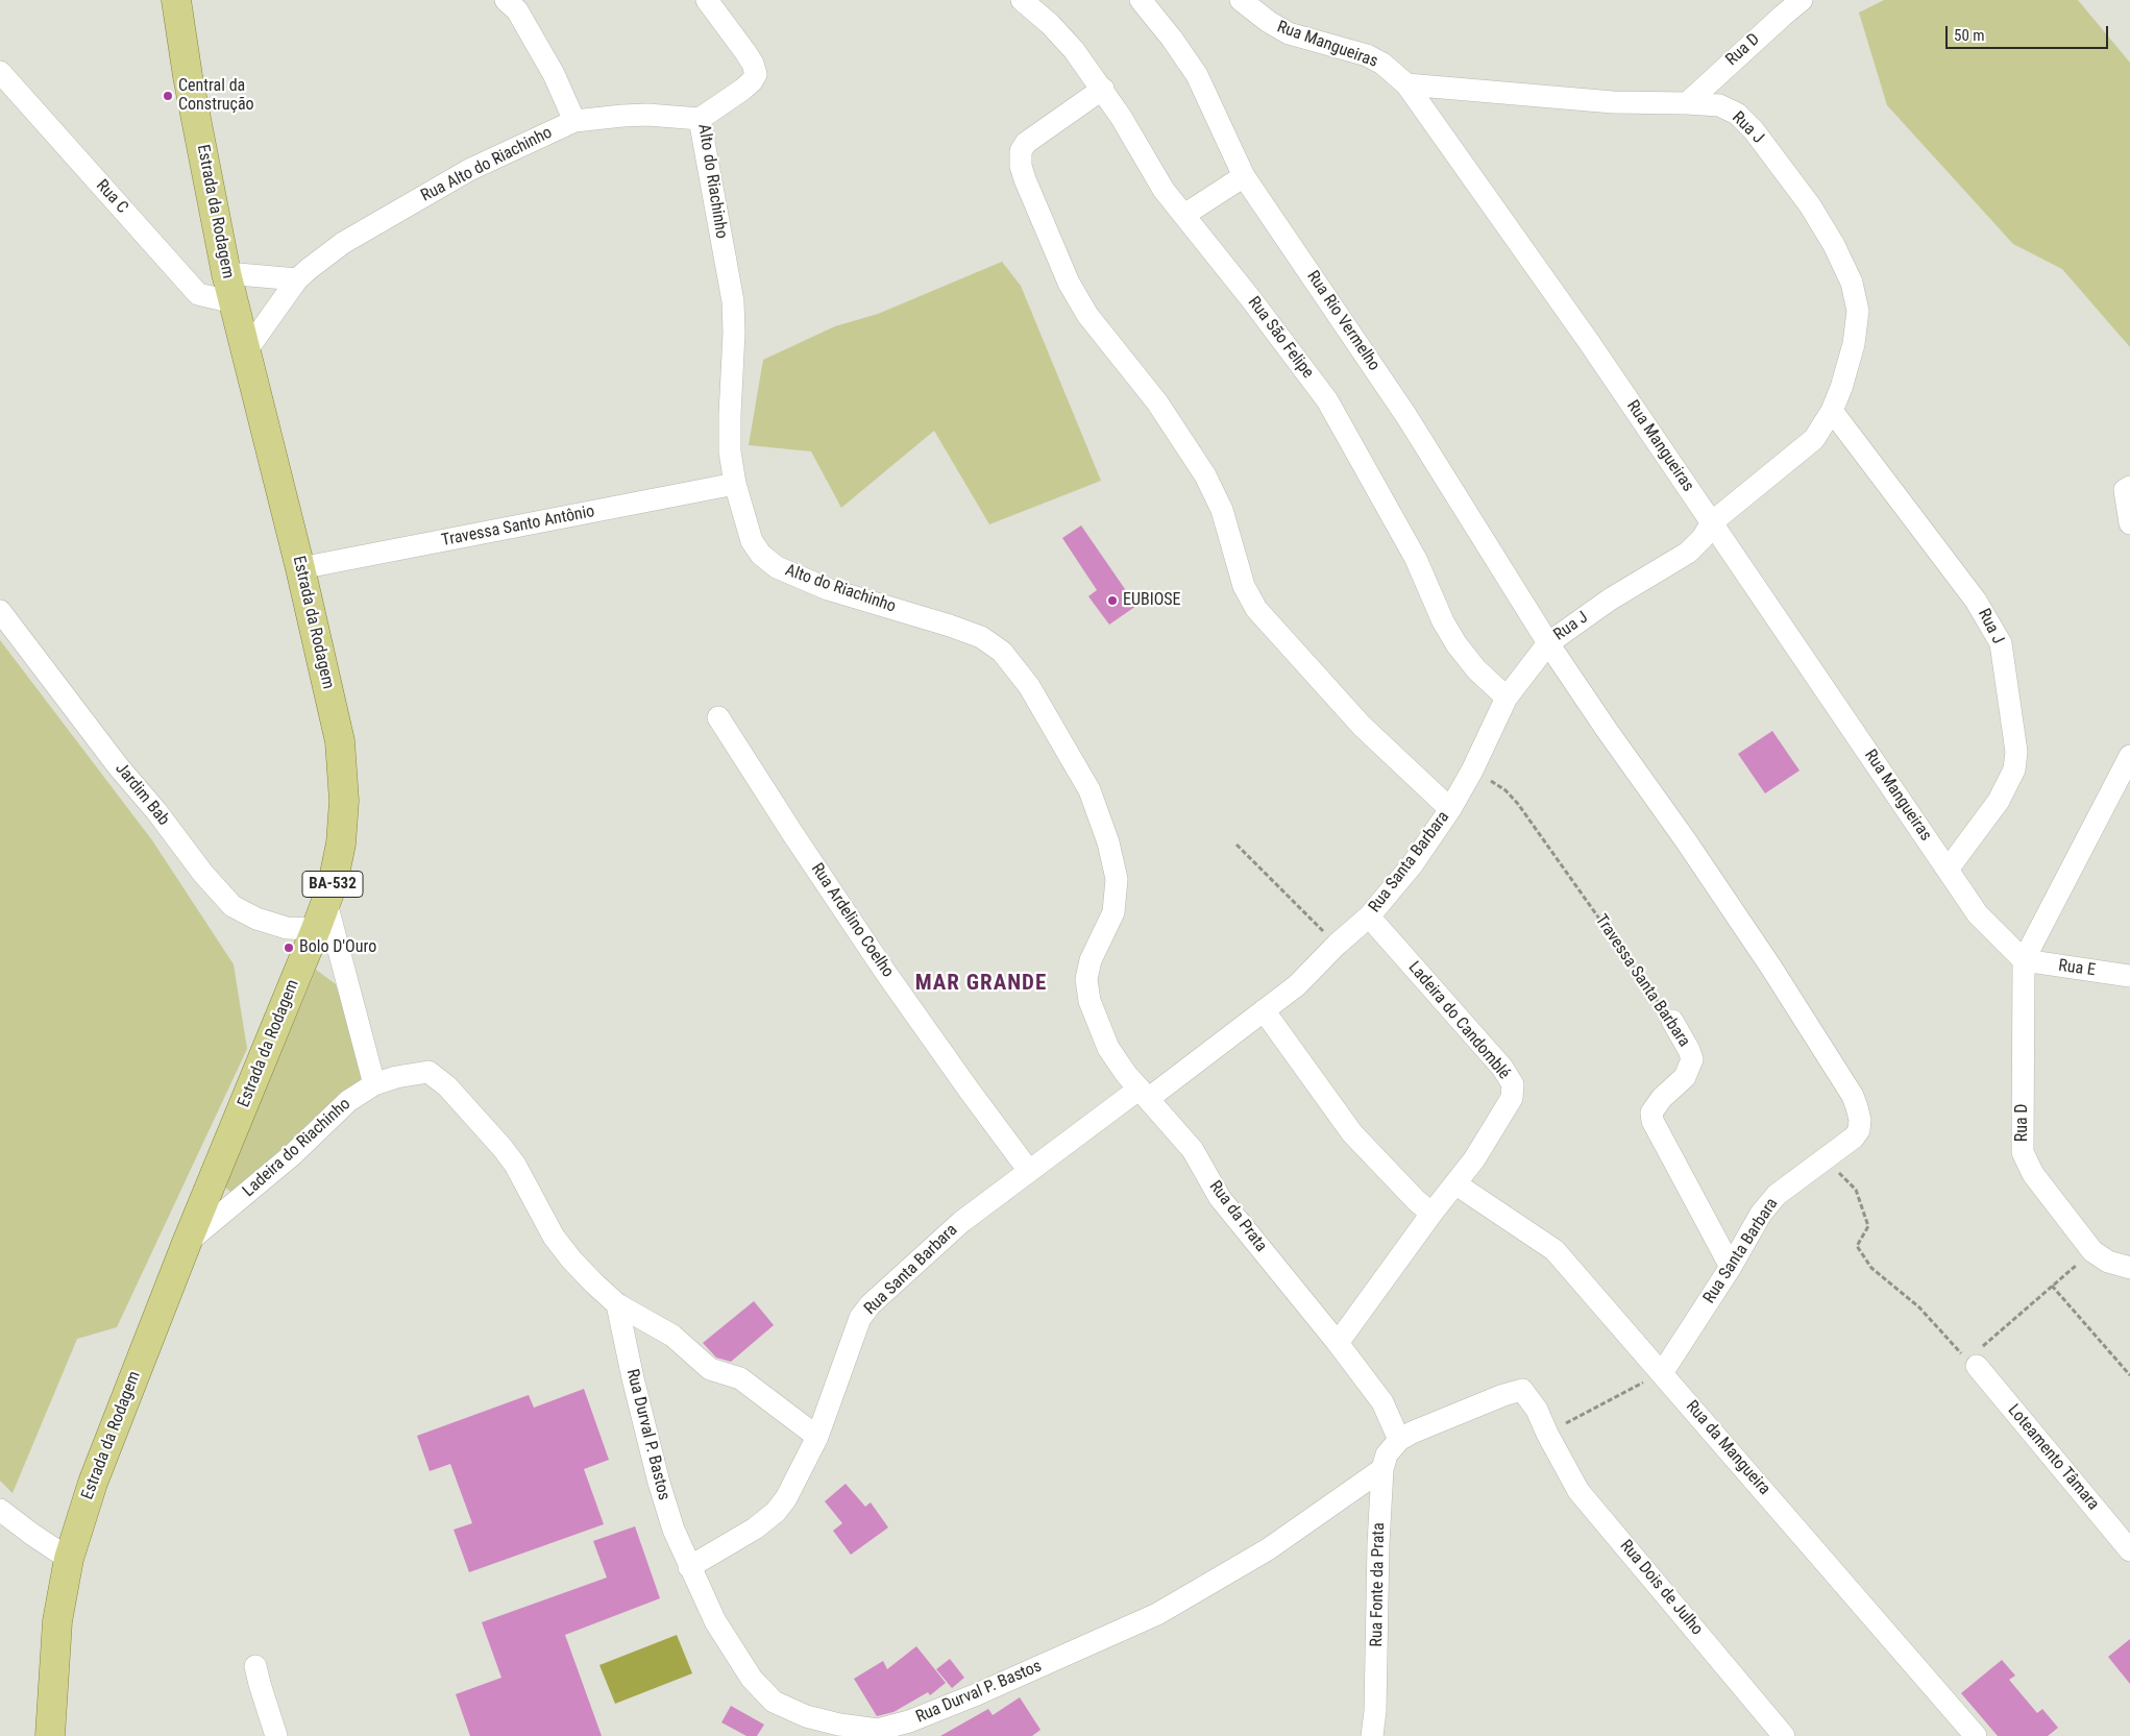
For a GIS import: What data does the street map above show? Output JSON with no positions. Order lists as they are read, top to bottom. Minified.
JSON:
{"streets":{"main road":["Estrada da Rodagem","BA-532"],"street":["Rua Mangueiras","Rua D","Rua J","Rua Alto do Riachinho","Alto do Riachinho","Rua C","Rua Rio Vermelho","Rua São Felipe","Travessa Santo Antônio","Jardim Bab","Rua Santa Barbara","Rua Ardelino Coelho","Rua E","Travessa Santa Barbara","Ladeira do Candomblé","Ladeira do Riachinho","Rua da Prata","Rua Durval P. Bastos","Rua da Mangueira","Loteamento Tâmara","Rua Fonte da Prata","Rua Dois de Julho"]},"crossings":[["Rua Mangueiras","Rua D"],["Rua Mangueiras","Rua J"],["Rua Mangueiras","Rua E"],["Rua D","Rua J"],["Rua D","Rua E"],["Rua J","Rua Rio Vermelho"],["Rua J","Rua Santa Barbara"],["Rua Alto do Riachinho","Alto do Riachinho"],["Rua Alto do Riachinho","Estrada da Rodagem"],["Alto do Riachinho","Travessa Santo Antônio"],["Alto do Riachinho","Rua Santa Barbara"],["Alto do Riachinho","Rua da Prata"],["Rua C","Estrada da Rodagem"],["Estrada da Rodagem","Travessa Santo Antônio"],["Estrada da Rodagem","Jardim Bab"],["Estrada da Rodagem","Ladeira do Riachinho"],["Rua Rio Vermelho","Rua Santa Barbara"],["Rua São Felipe","Rua Santa Barbara"],["Rua Santa Barbara","Rua Ardelino Coelho"],["Rua Santa Barbara","Travessa Santa Barbara"],["Rua Santa Barbara","Ladeira do Candomblé"],["Rua Santa Barbara","Ladeira do Riachinho"],["Rua Santa Barbara","Rua da Prata"],["Rua Santa Barbara","Rua Durval P. Bastos"],["Rua Santa Barbara","Rua da Mangueira"],["Ladeira do Candomblé","Rua da Mangueira"],["Ladeira do Riachinho","Rua Durval P. Bastos"],["Rua Durval P. Bastos","Rua Fonte da Prata"]],"districts":["MAR GRANDE"],"places":["Central da Construção","EUBIOSE","Bolo D'Ouro"],"scale_bar":"50 m"}
